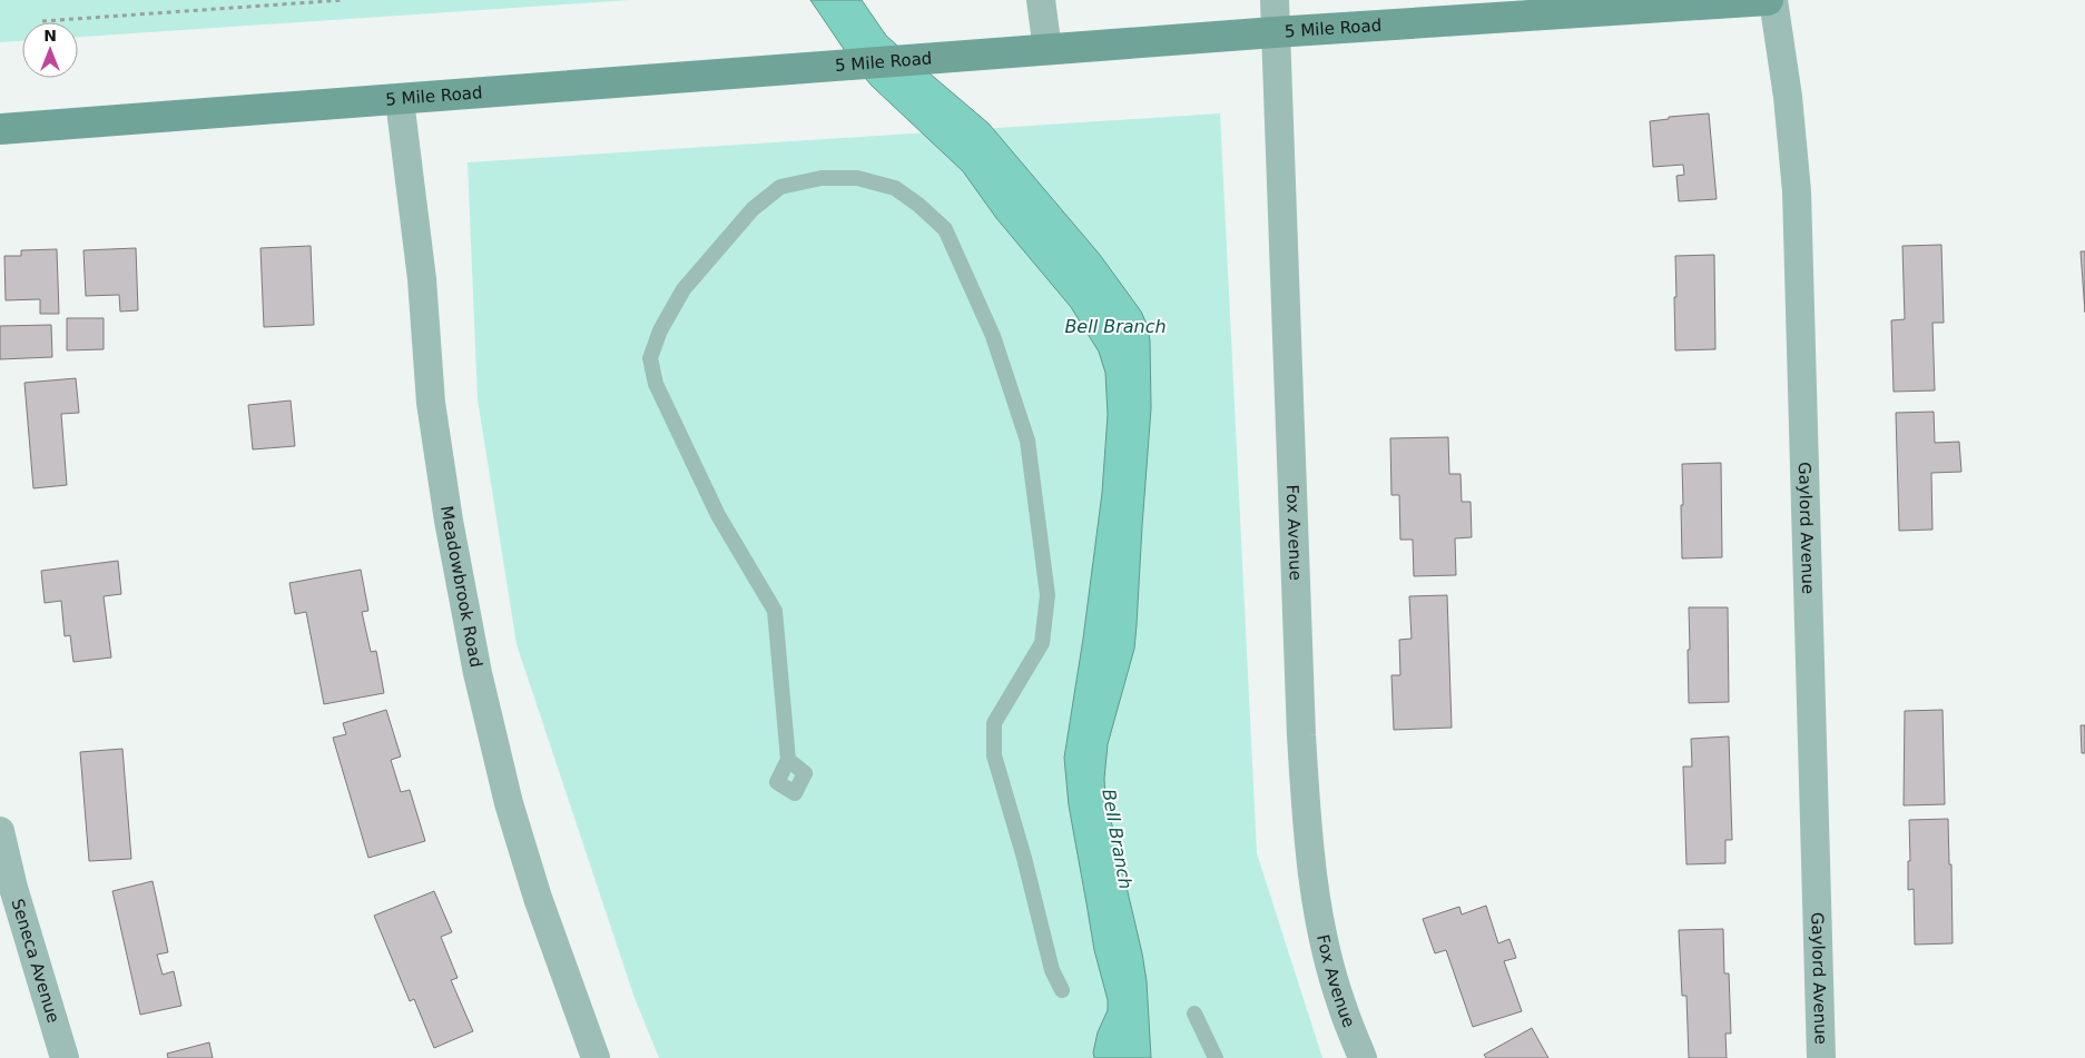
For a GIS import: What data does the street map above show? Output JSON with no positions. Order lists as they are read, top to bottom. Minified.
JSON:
{"streets":{"main road":["5 Mile Road"],"street":["Gaylord Avenue","Fox Avenue","Meadowbrook Road","Seneca Avenue"]},"crossings":[["5 Mile Road","Fox Avenue"],["5 Mile Road","Meadowbrook Road"]],"water":["Bell Branch"],"north":"top"}
